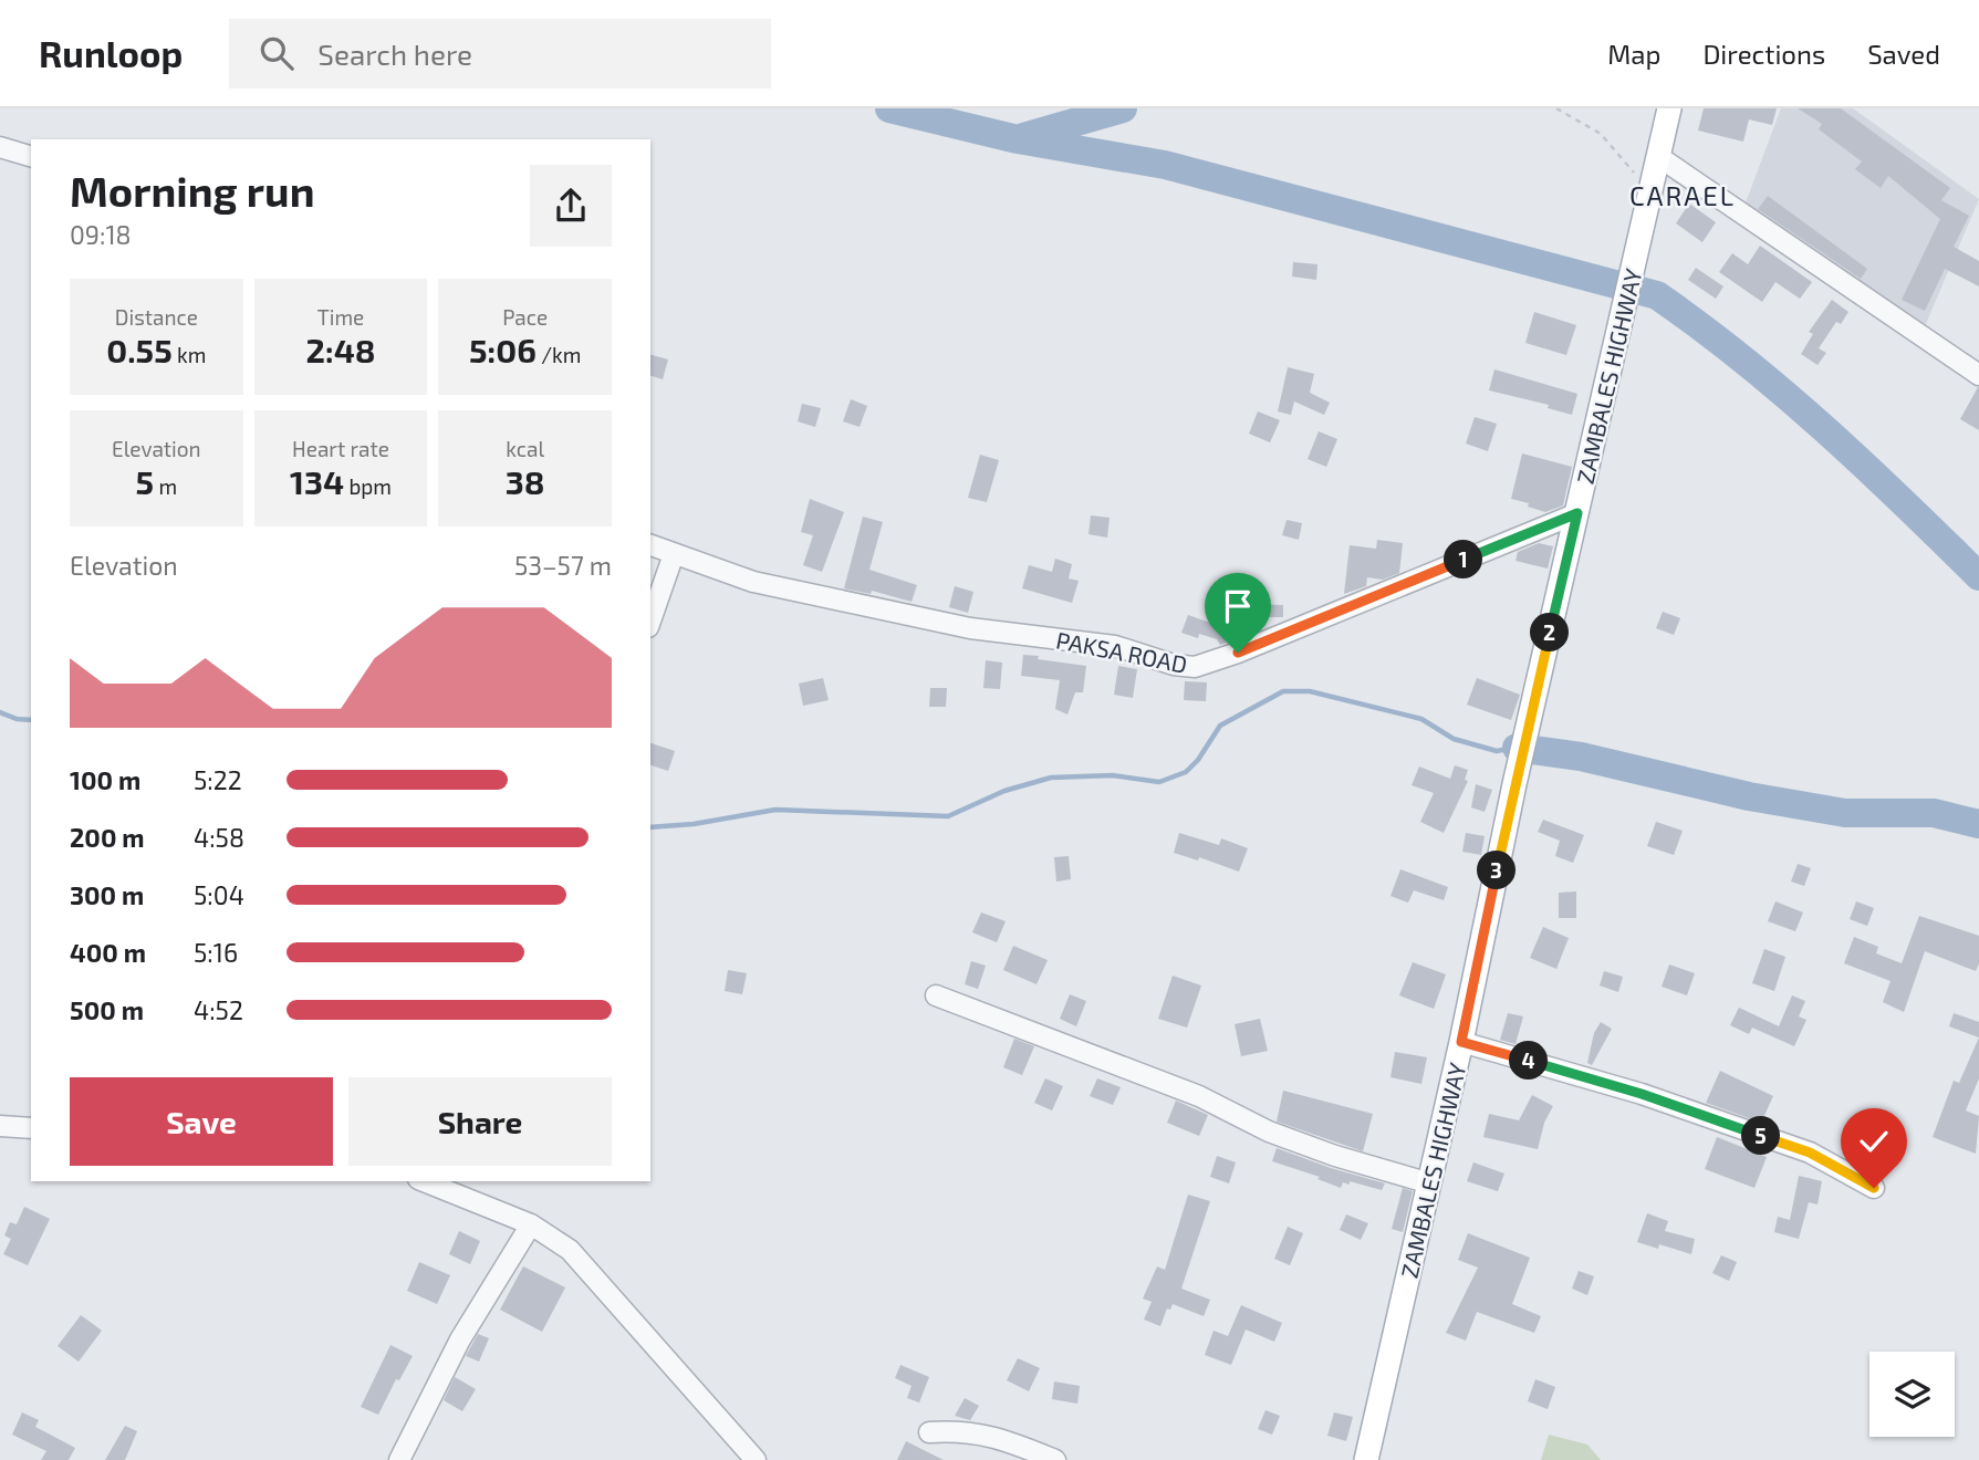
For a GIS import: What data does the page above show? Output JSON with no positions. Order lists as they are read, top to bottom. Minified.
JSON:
{"streets":{"main road":["ZAMBALES HIGHWAY"],"street":["PAKSA ROAD"]},"crossings":[["ZAMBALES HIGHWAY","PAKSA ROAD"]],"districts":["CARAEL"],"page":{"header":"Runloop","search":"Search here","nav":["Map","Directions","Saved"],"heading":["Morning run","09:18"],"stats":[["Distance","0.55 km"],["Time","2:48"],["Pace","5:06 /km"],["Elevation","5 m"],["Heart rate","134 bpm"],["kcal","38"]],"chart":["Elevation","53–57 m"],"pins":["1","2","3","4","5"],"list":[{"name":"100 m","note":"5:22"},{"name":"200 m","note":"4:58"},{"name":"300 m","note":"5:04"},{"name":"400 m","note":"5:16"},{"name":"500 m","note":"4:52"}],"buttons":["Save","Share"]}}
